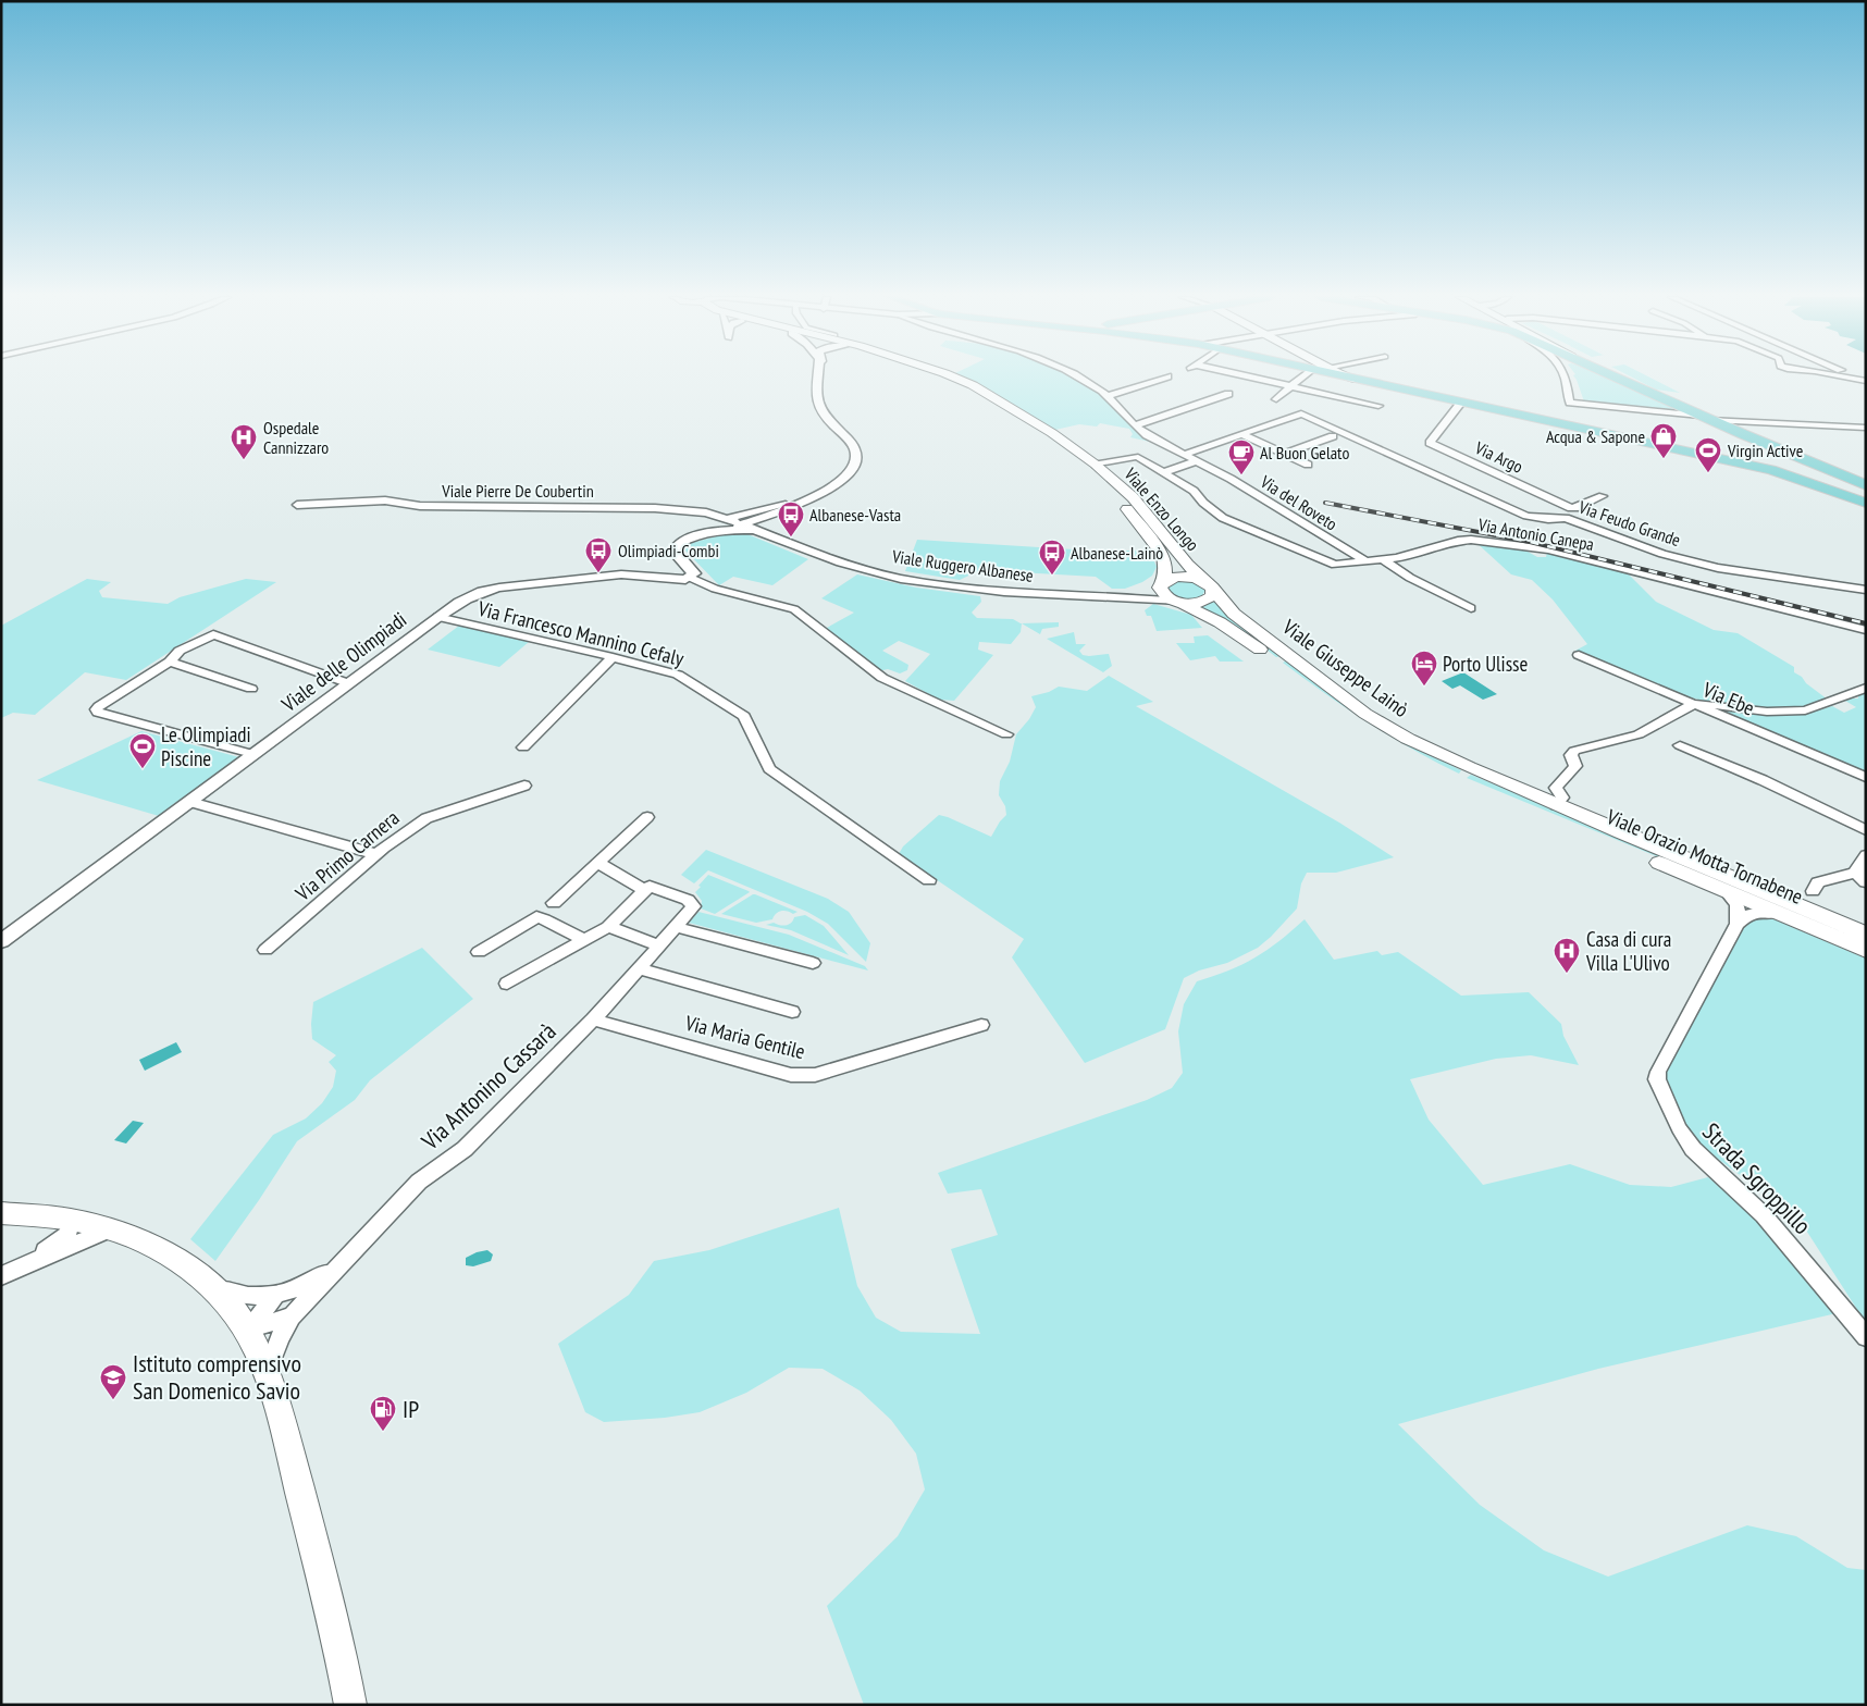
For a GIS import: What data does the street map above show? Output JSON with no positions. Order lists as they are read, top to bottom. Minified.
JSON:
{"streets":{"main road":["Viale Enzo Longo","Viale Giuseppe Lainò","Viale Orazio Motta Tornabene"],"street":["Via Argo","Viale Pierre De Coubertin","Via del Roveto","Via Feudo Grande","Via Antonio Canepa","Viale Ruggero Albanese","Via Francesco Mannino Cefaly","Viale delle Olimpiadi","Via Ebe","Via Primo Carnera","Via Maria Gentile","Via Antonino Cassarà","Strada Sgroppillo"]},"crossings":[["Via Argo","Via Feudo Grande"],["Viale Pierre De Coubertin","Viale Ruggero Albanese"],["Via del Roveto","Via Antonio Canepa"],["Viale Enzo Longo","Via Antonio Canepa"],["Viale Enzo Longo","Viale Giuseppe Lainò"],["Via Francesco Mannino Cefaly","Viale delle Olimpiadi"],["Viale Giuseppe Lainò","Viale Orazio Motta Tornabene"],["Via Maria Gentile","Via Antonino Cassarà"]],"places":{"shop":["Acqua & Sapone"],"hospital":["Ospedale Cannizzaro","Casa di cura Villa L'Ulivo"],"sports":["Virgin Active","Le Olimpiadi Piscine"],"cafe":["Al Buon Gelato"],"bus stop":["Albanese-Vasta","Olimpiadi-Combi","Albanese-Lainò"],"hotel":["Porto Ulisse"],"school or university":["Istituto comprensivo San Domenico Savio"],"fuel station":["IP"]}}
